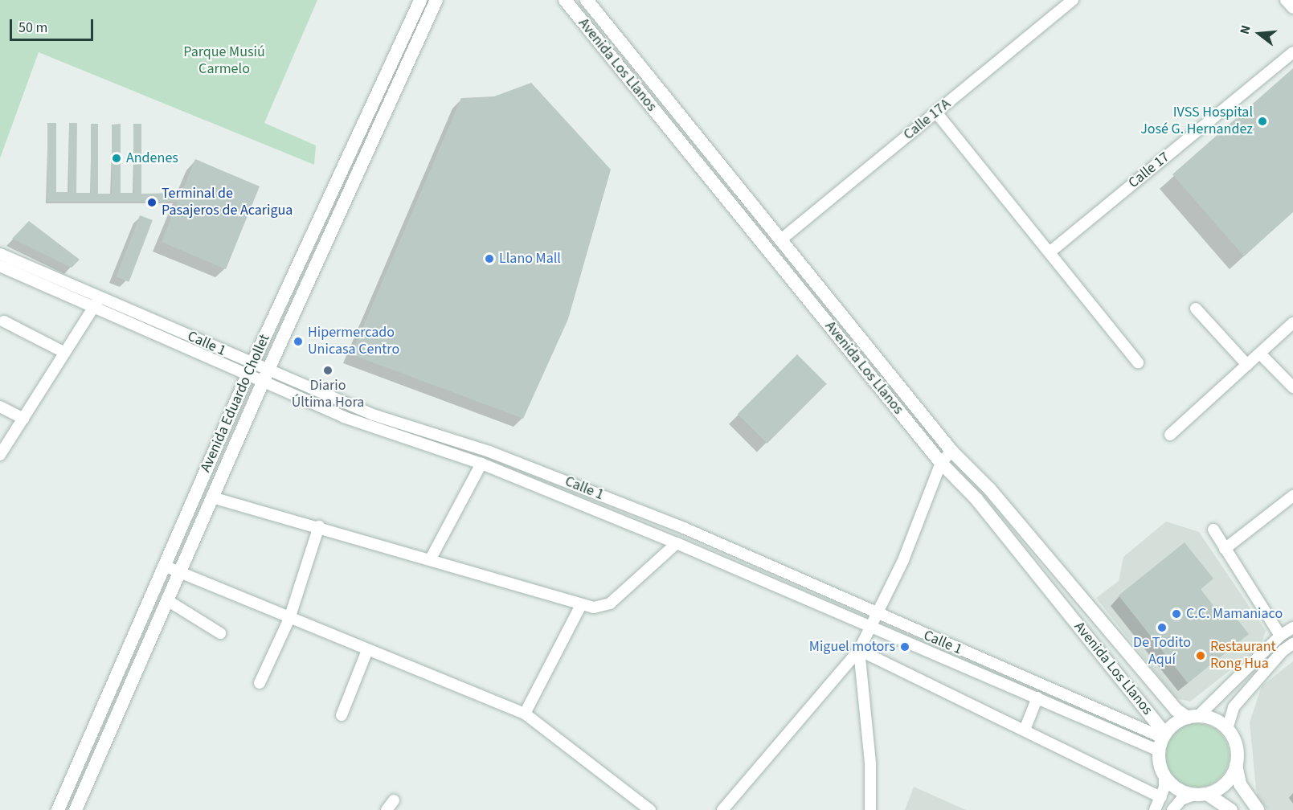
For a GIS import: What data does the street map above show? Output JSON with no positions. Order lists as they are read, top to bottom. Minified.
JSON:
{"streets":{"street":["Avenida Los Llanos","Calle 17A","Calle 17","Calle 1","Avenida Eduardo Chollet"]},"crossings":[["Avenida Los Llanos","Calle 17A"],["Avenida Los Llanos","Calle 1"],["Calle 1","Avenida Eduardo Chollet"]],"parks":["Parque Musiú Carmelo"],"places":["IVSS Hospital José G. Hernandez","Andenes","Terminal de Pasajeros de Acarigua","Llano Mall","Hipermercado Unicasa Centro","Diario Última Hora","C.C. Mamaniaco","De Todito Aquí","Miguel motors","Restaurant Rong Hua"],"scale_bar":"50 m","north":"left"}
